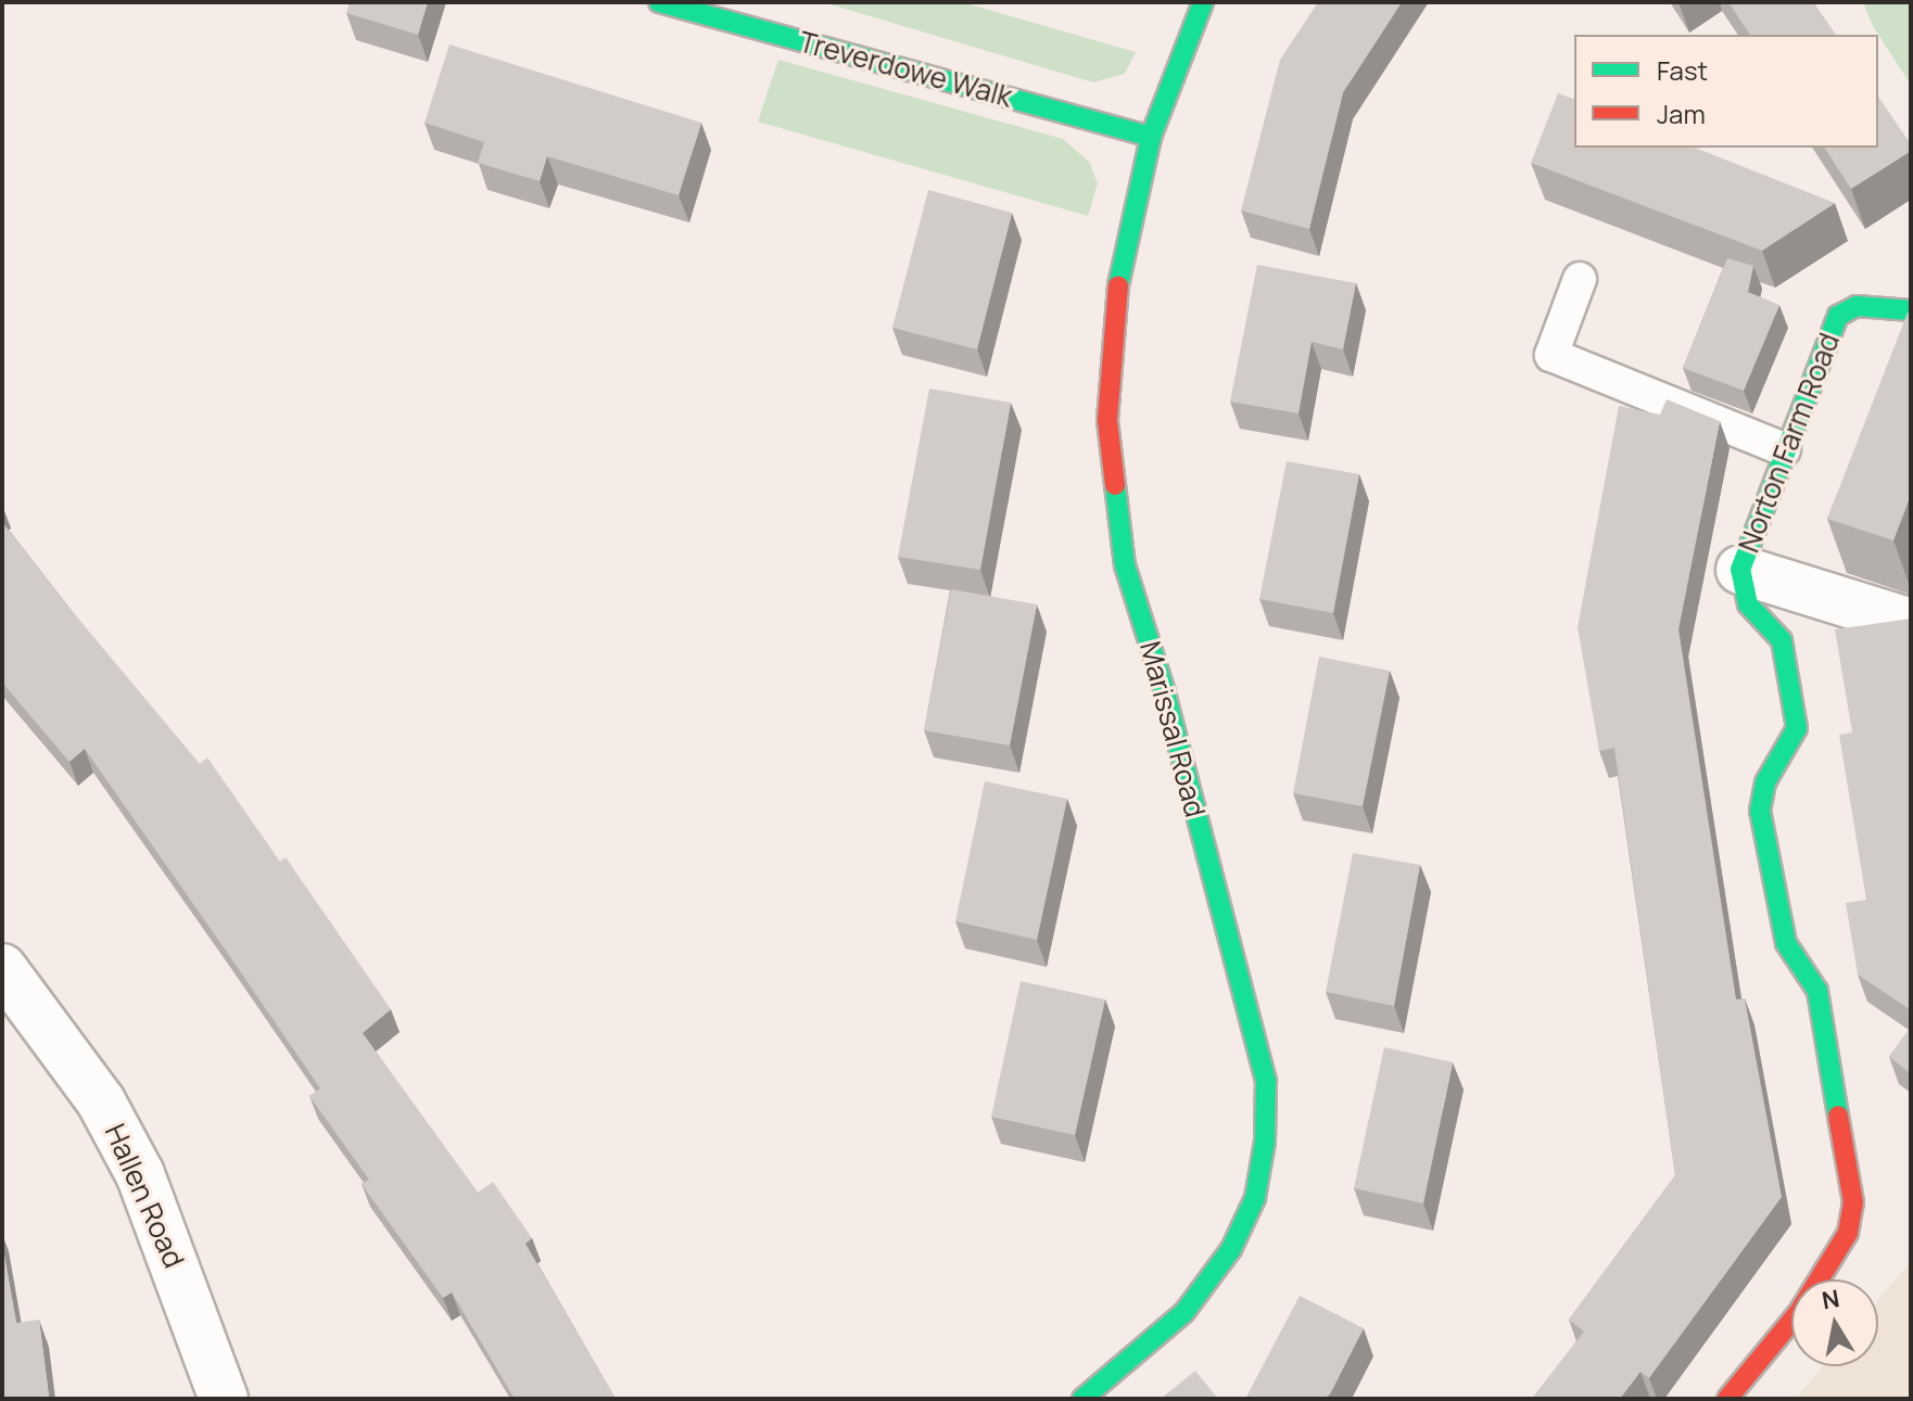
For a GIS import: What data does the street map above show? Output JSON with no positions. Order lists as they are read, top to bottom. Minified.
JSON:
{"streets":{"street":["Treverdowe Walk","Norton Farm Road","Marissal Road","Hallen Road"]},"crossings":[["Treverdowe Walk","Marissal Road"]],"legend":["Fast","Jam"],"north":"top"}
